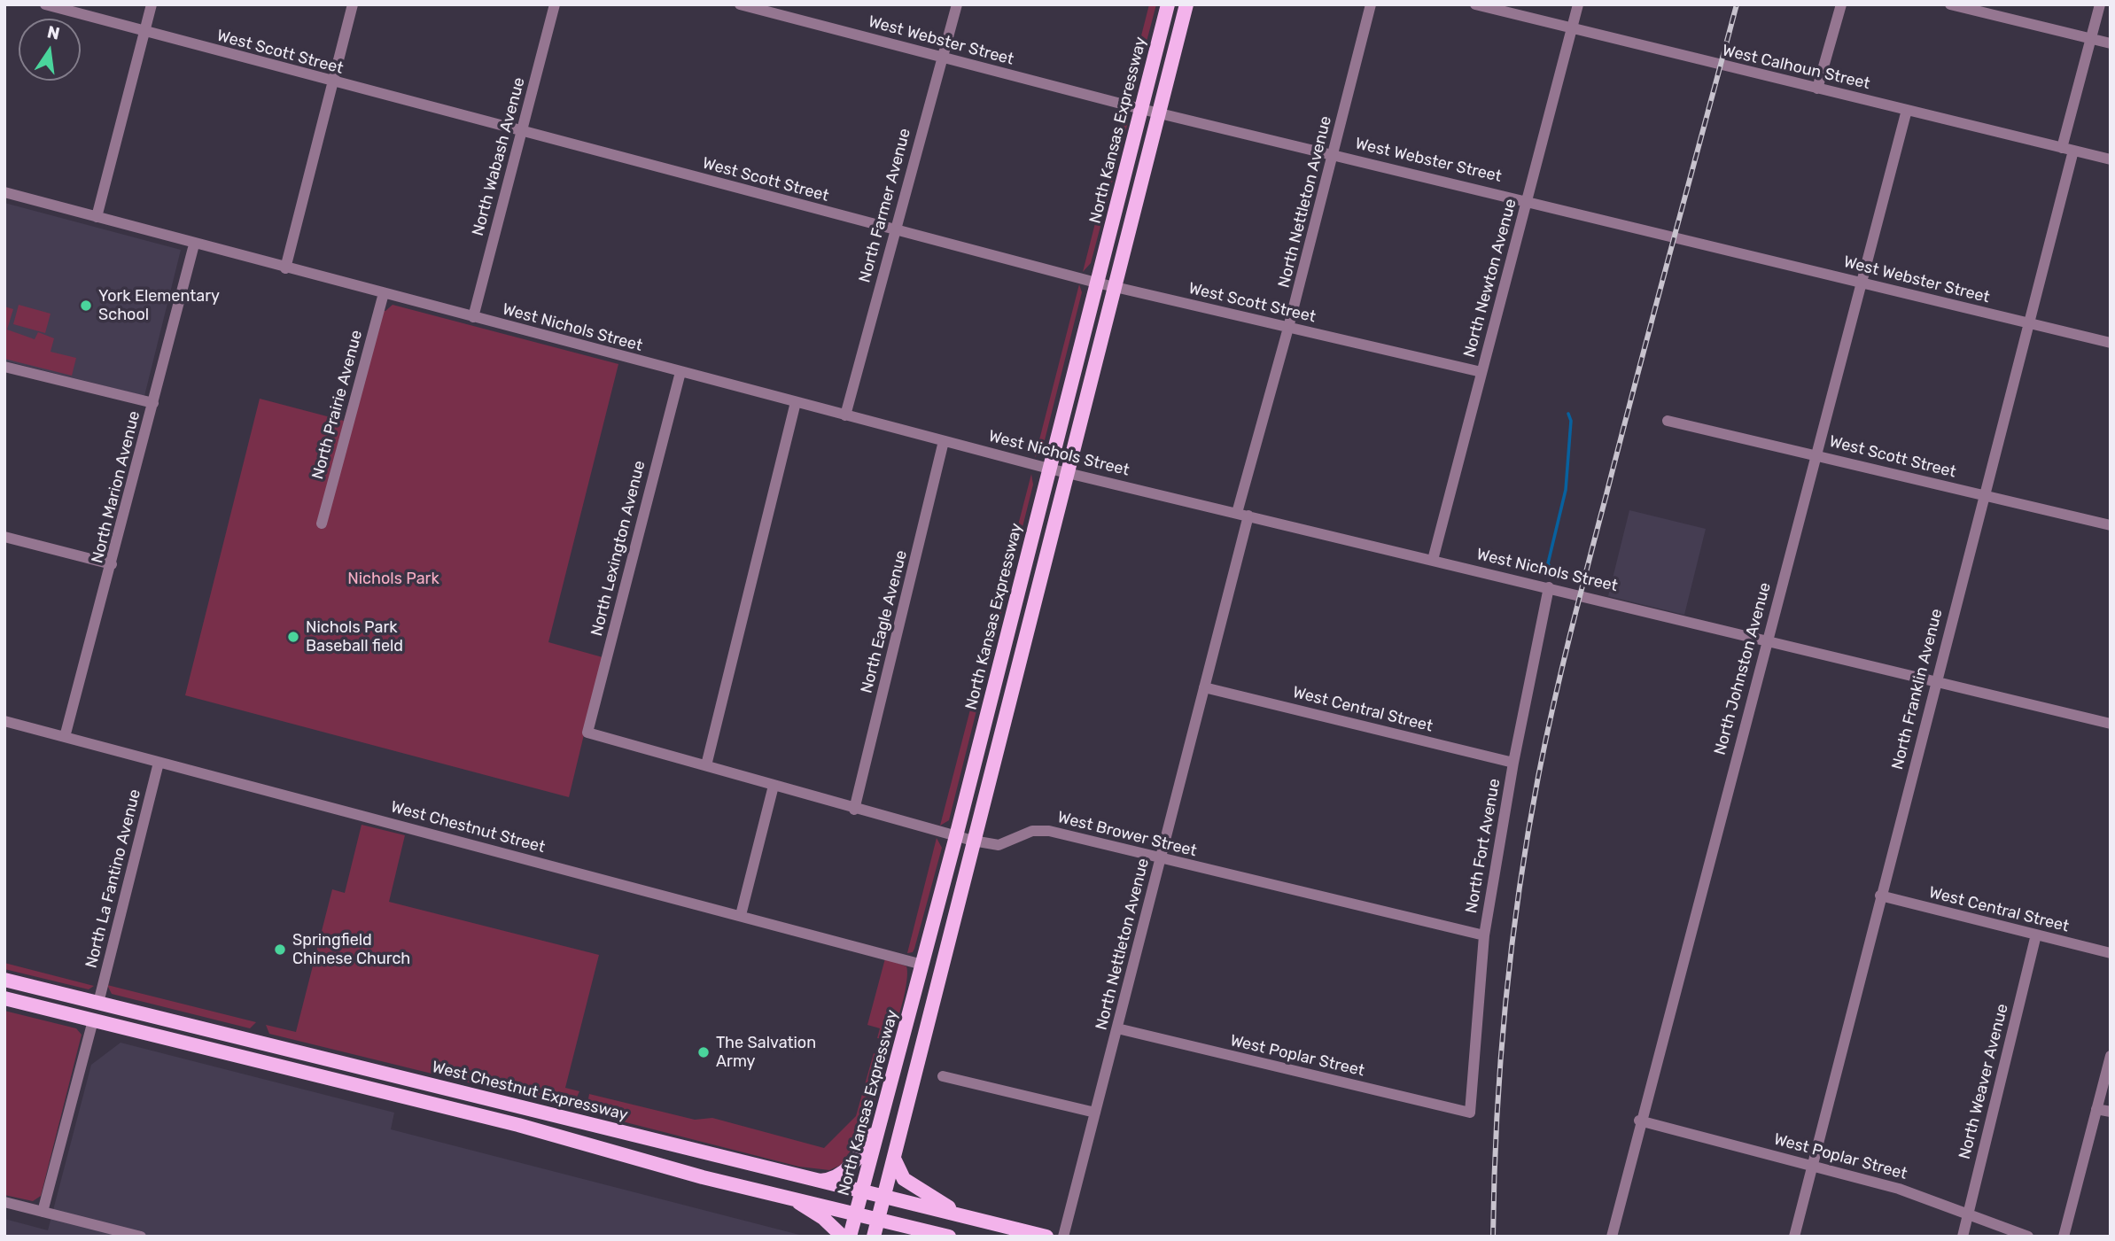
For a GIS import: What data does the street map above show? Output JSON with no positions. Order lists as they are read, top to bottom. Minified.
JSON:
{"streets":{"main road":["North Kansas Expressway","West Chestnut Expressway"],"street":["West Webster Street","West Scott Street","West Calhoun Street","North Wabash Avenue","North Nettleton Avenue","North Farmer Avenue","North Newton Avenue","West Nichols Street","North Prairie Avenue","North Marion Avenue","North Lexington Avenue","North Eagle Avenue","North Johnston Avenue","North Franklin Avenue","West Central Street","West Chestnut Street","West Brower Street","North Fort Avenue","North La Fantino Avenue","West Poplar Street","North Weaver Avenue"]},"crossings":[["West Webster Street","North Kansas Expressway"],["West Webster Street","North Nettleton Avenue"],["West Webster Street","North Farmer Avenue"],["West Webster Street","North Newton Avenue"],["West Webster Street","North Johnston Avenue"],["West Webster Street","North Franklin Avenue"],["West Scott Street","North Kansas Expressway"],["West Scott Street","North Wabash Avenue"],["West Scott Street","North Nettleton Avenue"],["West Scott Street","North Farmer Avenue"],["West Scott Street","North Newton Avenue"],["West Scott Street","North Johnston Avenue"],["West Scott Street","North Franklin Avenue"],["West Calhoun Street","North Newton Avenue"],["West Calhoun Street","North Johnston Avenue"],["West Calhoun Street","North Franklin Avenue"],["North Kansas Expressway","West Nichols Street"],["North Kansas Expressway","West Chestnut Street"],["North Kansas Expressway","West Brower Street"],["North Kansas Expressway","West Chestnut Expressway"],["North Wabash Avenue","West Nichols Street"],["North Nettleton Avenue","West Nichols Street"],["North Nettleton Avenue","West Central Street"],["North Nettleton Avenue","West Brower Street"],["North Nettleton Avenue","West Poplar Street"],["North Farmer Avenue","West Nichols Street"],["North Newton Avenue","West Nichols Street"],["West Nichols Street","North Prairie Avenue"],["West Nichols Street","North Marion Avenue"],["West Nichols Street","North Lexington Avenue"],["West Nichols Street","North Eagle Avenue"],["West Nichols Street","North Johnston Avenue"],["West Nichols Street","North Franklin Avenue"],["West Nichols Street","North Fort Avenue"],["North Marion Avenue","West Chestnut Street"],["North Lexington Avenue","West Brower Street"],["North Eagle Avenue","West Brower Street"],["North Johnston Avenue","West Poplar Street"],["North Franklin Avenue","West Central Street"],["North Franklin Avenue","West Poplar Street"],["West Central Street","North Fort Avenue"],["West Central Street","North Weaver Avenue"],["West Chestnut Street","North La Fantino Avenue"],["West Brower Street","North Fort Avenue"],["North Fort Avenue","West Poplar Street"],["North La Fantino Avenue","West Chestnut Expressway"],["West Poplar Street","North Weaver Avenue"]],"parks":["Nichols Park"],"places":["York Elementary School","Nichols Park Baseball field","Springfield Chinese Church","The Salvation Army"],"north":"top"}
